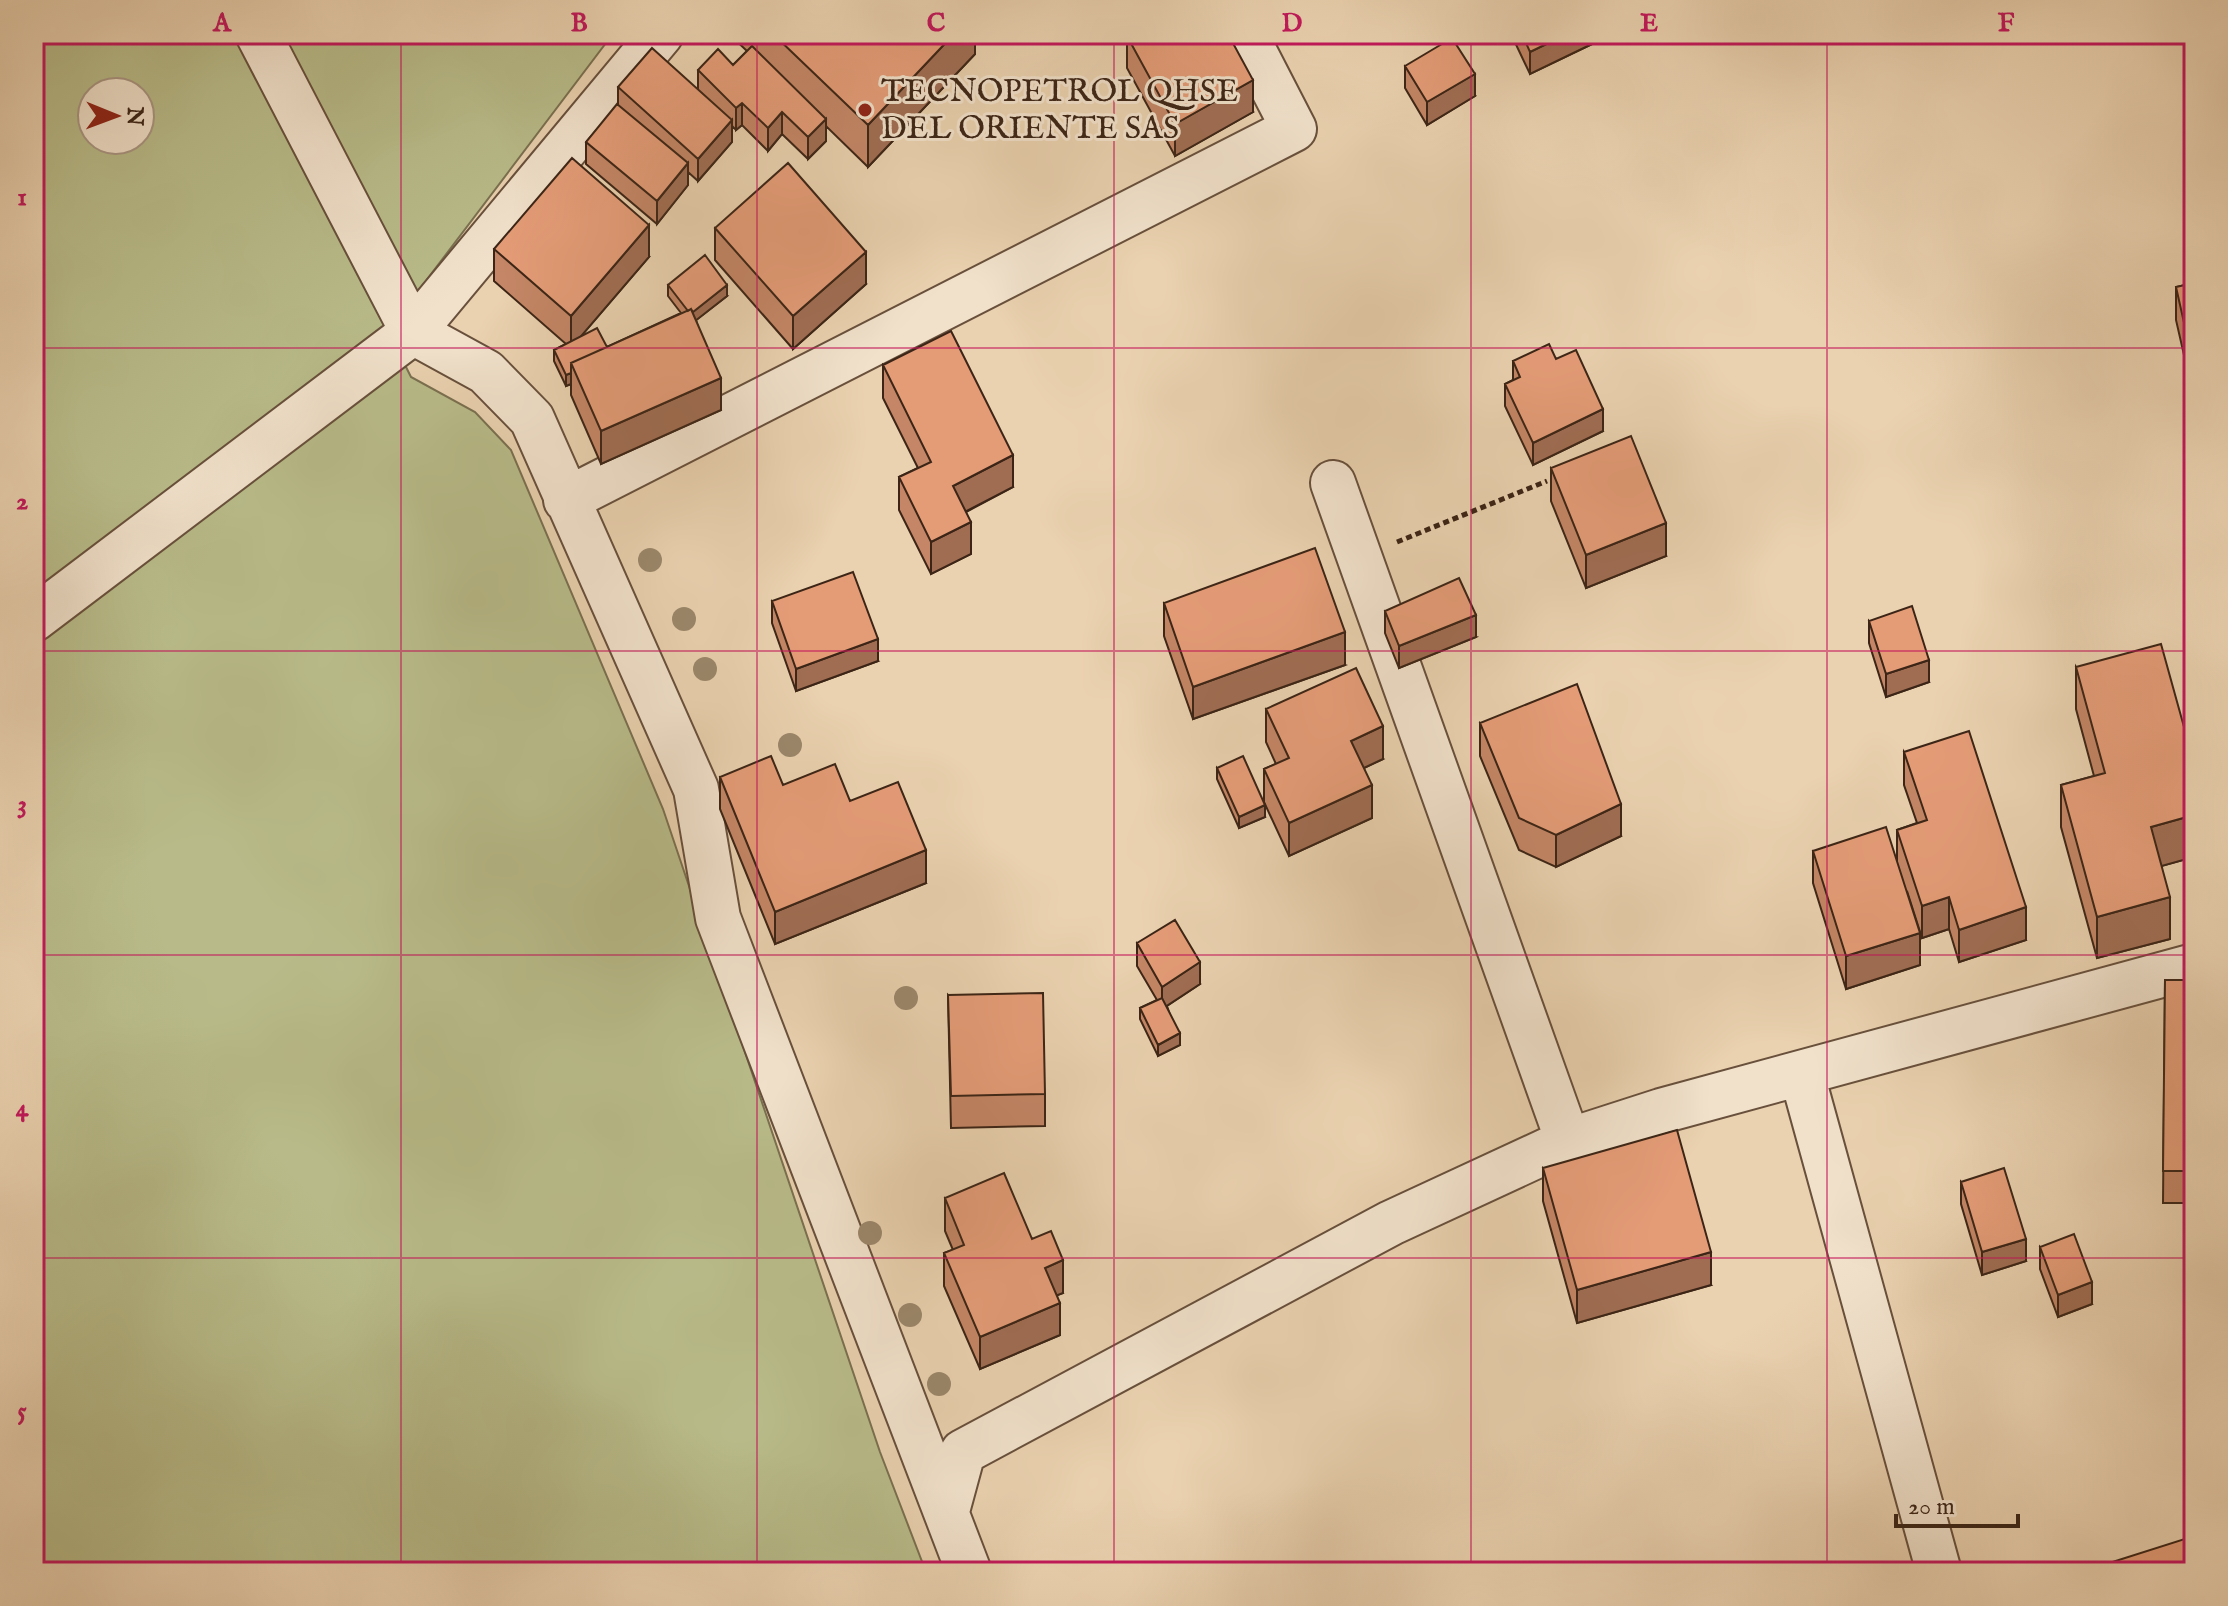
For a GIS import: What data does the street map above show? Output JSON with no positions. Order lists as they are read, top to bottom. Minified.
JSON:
{"places":["TECNOPETROL QHSE DEL ORIENTE SAS"],"scale_bar":"20 m","north":"right","grid":{"columns":["A","B","C","D","E","F"],"rows":["1","2","3","4","5"]}}
